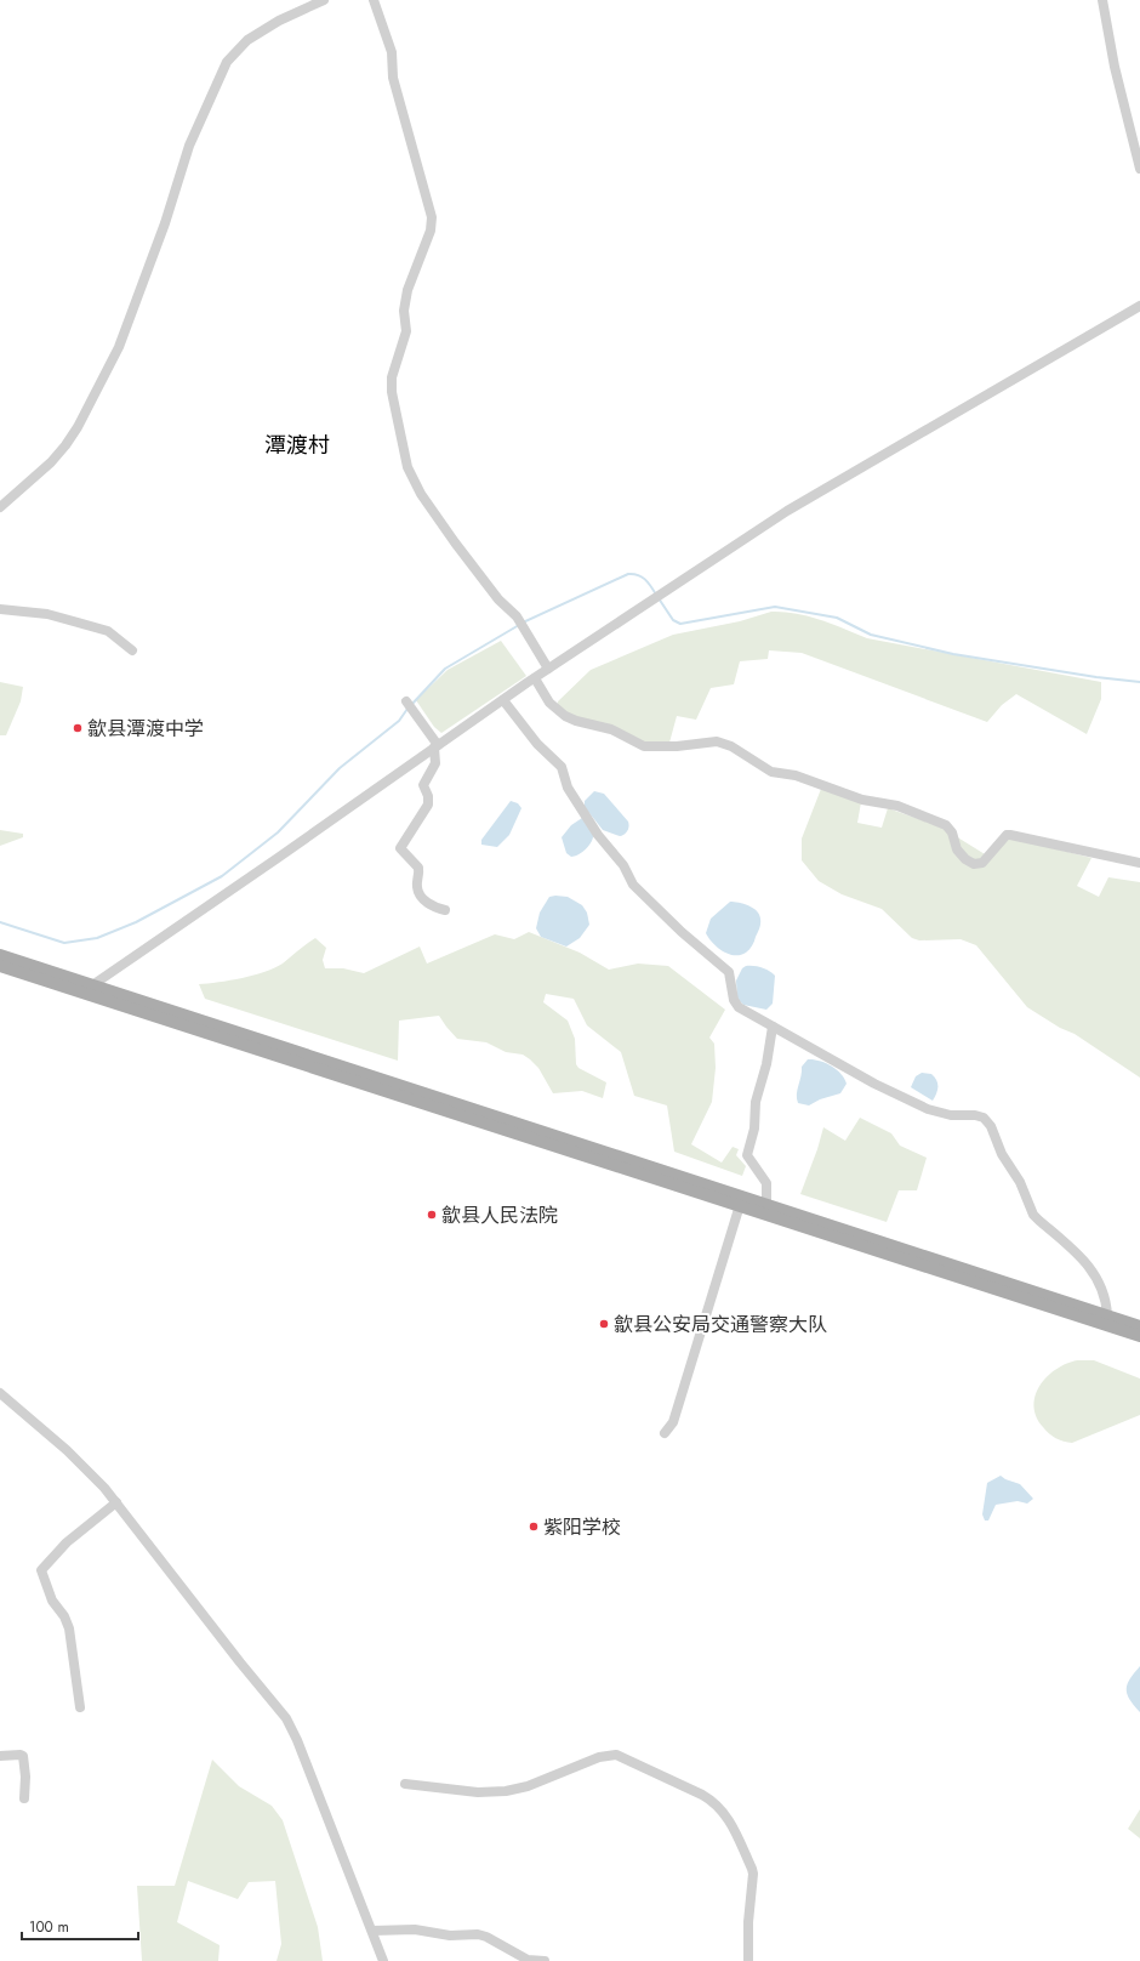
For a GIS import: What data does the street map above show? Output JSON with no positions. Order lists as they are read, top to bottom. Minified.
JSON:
{"districts":["潭渡村"],"places":["歙县潭渡中学","歙县人民法院","歙县公安局交通警察大队","紫阳学校"],"scale_bar":"100 m"}
